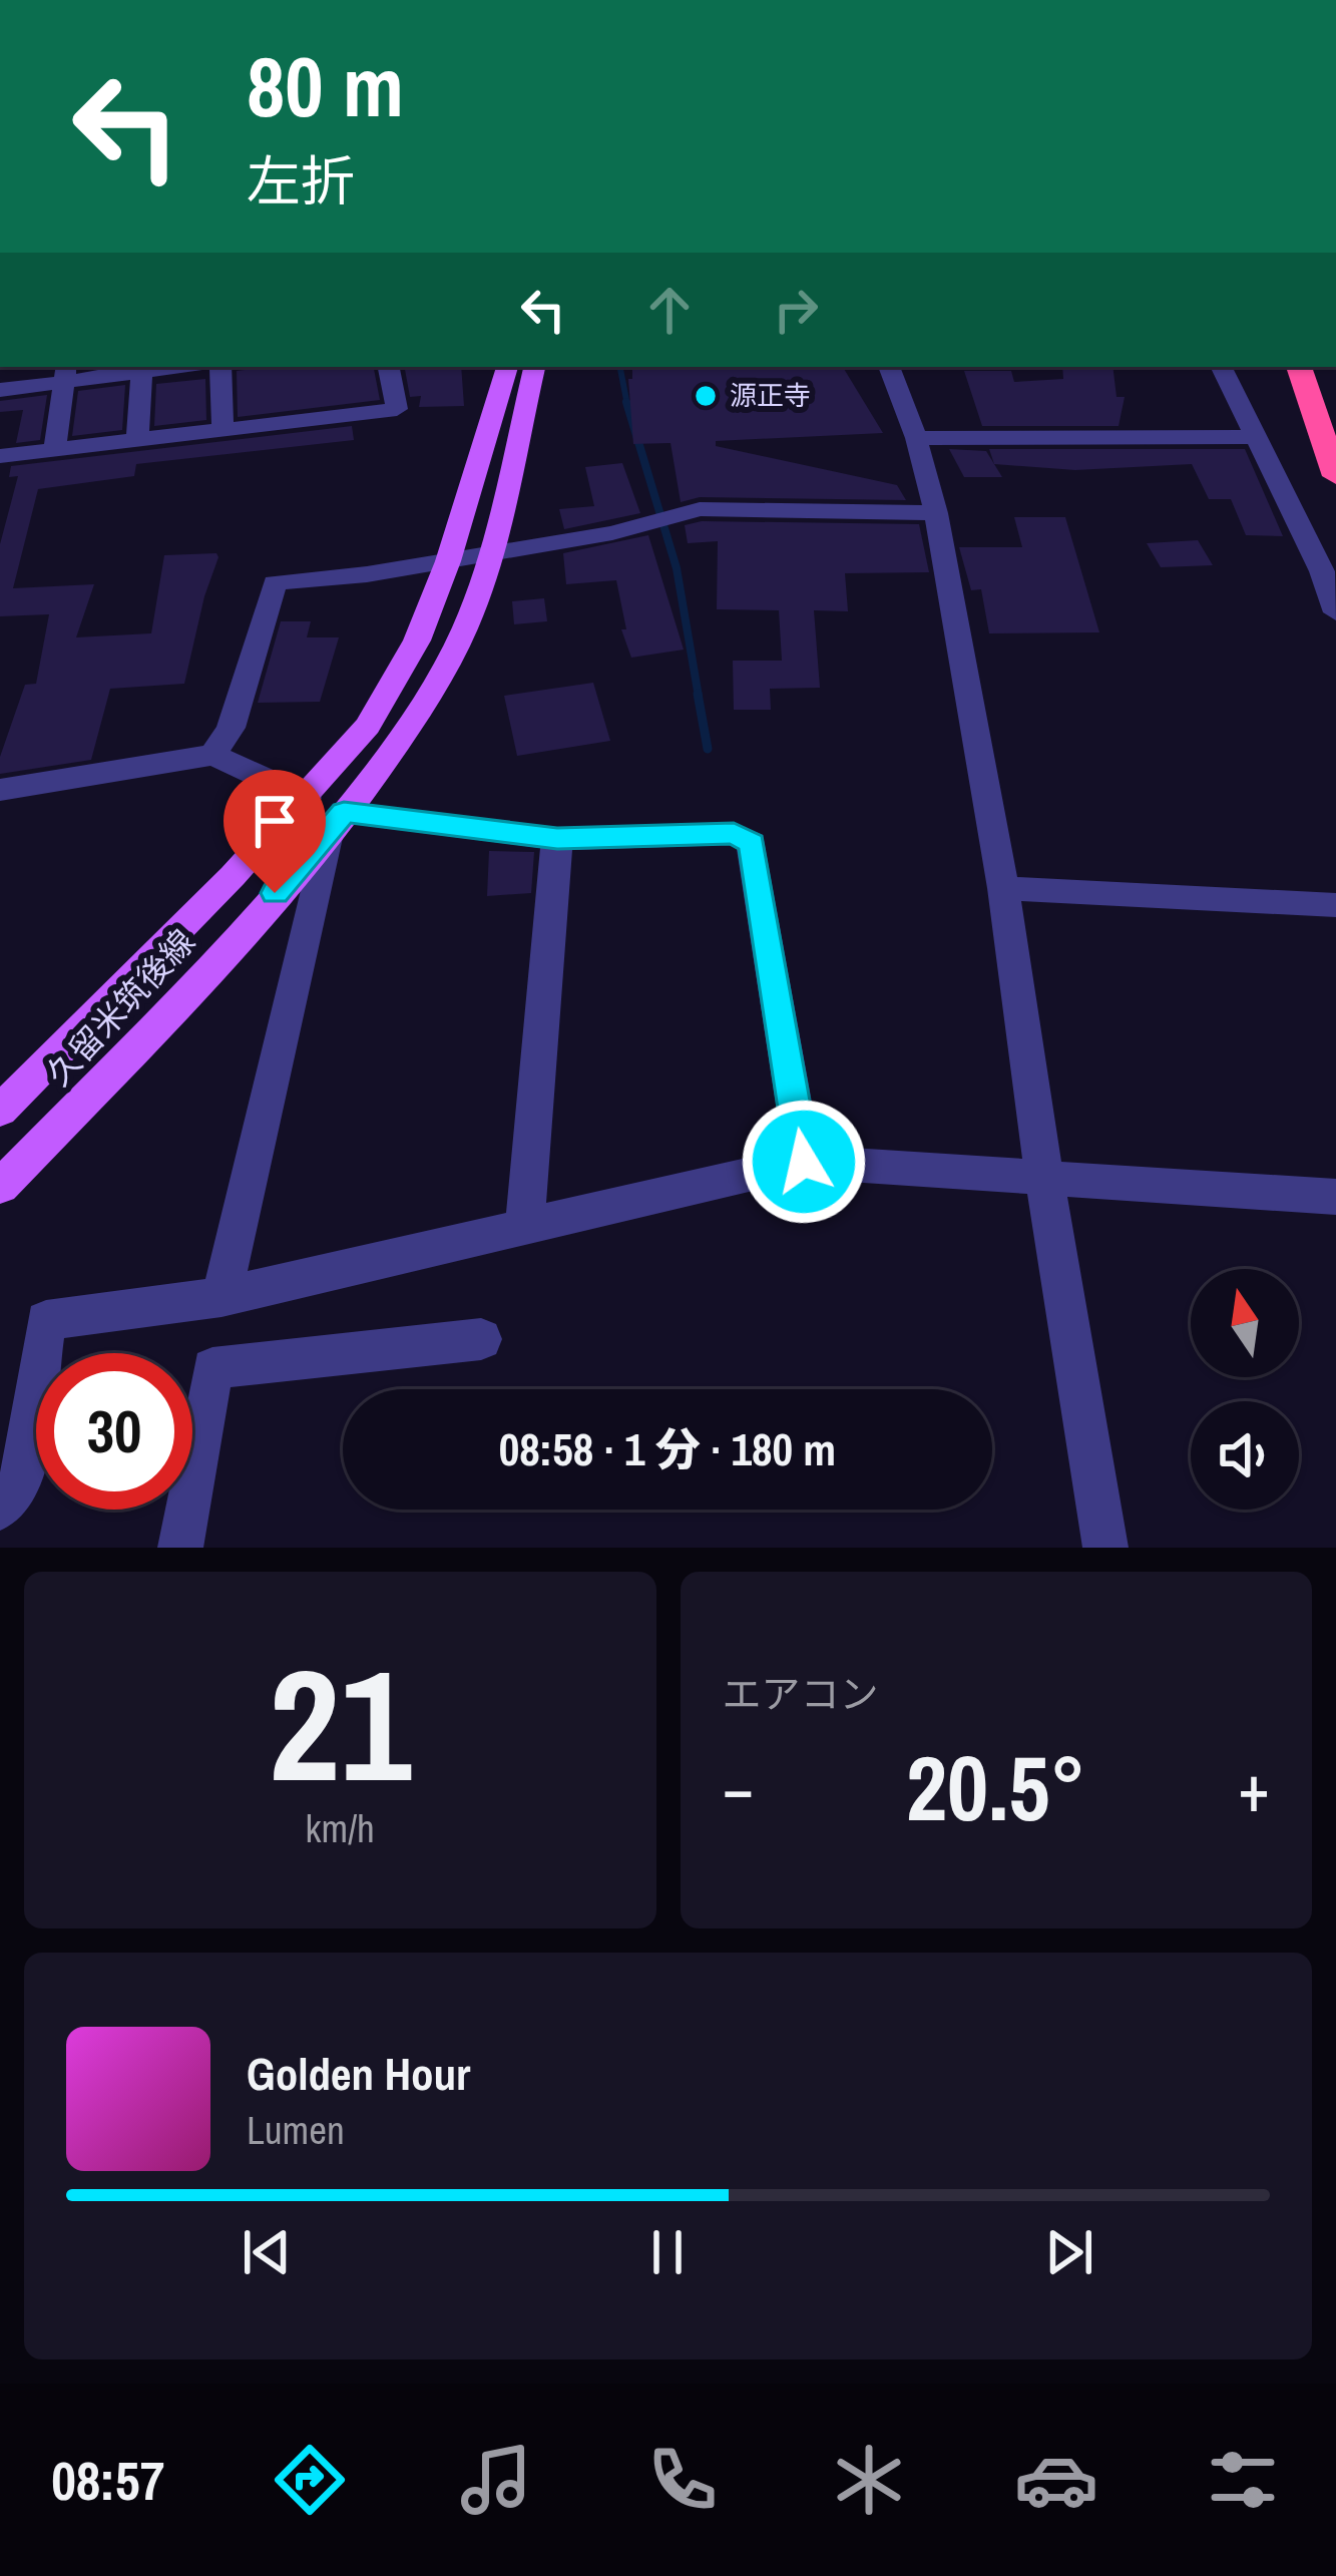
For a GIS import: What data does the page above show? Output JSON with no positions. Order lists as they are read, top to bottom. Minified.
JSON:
{"streets":{"main road":["久留米筑後線"]},"places":["源正寺"],"north":"top","page":{"turn":["80 m","左折"],"limit":"30","trip":"08:58 · 1 分 · 180 m","tile":[["21","km/h"],"エアコン"],"heat":["−","20.5°","+"],"song":["Golden Hour","Lumen"],"tabs":"08:57"}}
